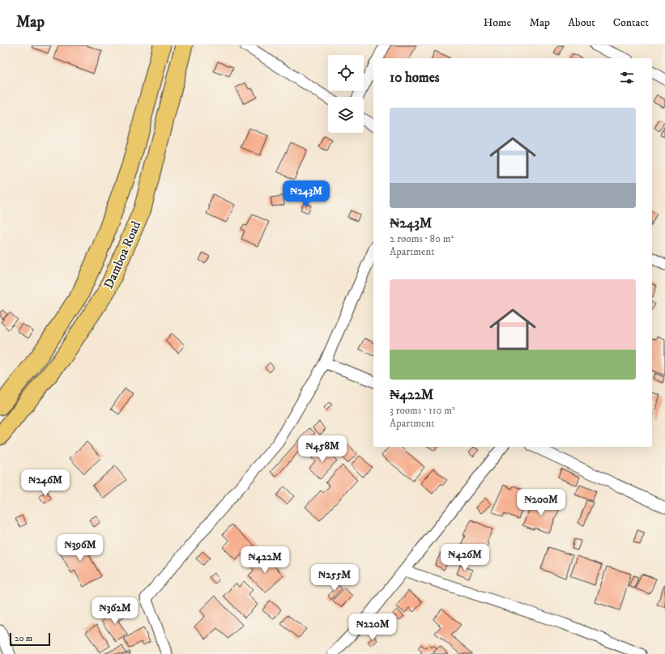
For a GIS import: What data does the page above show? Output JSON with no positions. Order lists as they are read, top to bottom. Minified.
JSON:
{"streets":{"main road":["Damboa Road"]},"scale_bar":"20 m","page":{"header":"Map","nav":["Home","Map","About","Contact"],"heading":"10 homes","list":[{"name":"₦243M","note":"2 rooms · 80 m² · Apartment"},{"name":"₦422M","note":"3 rooms · 110 m² · Apartment"}],"price":["₦243M","₦458M","₦246M","₦200M","₦396M","₦426M","₦422M","₦255M","₦362M","₦220M"],"scale":"20 m"}}
